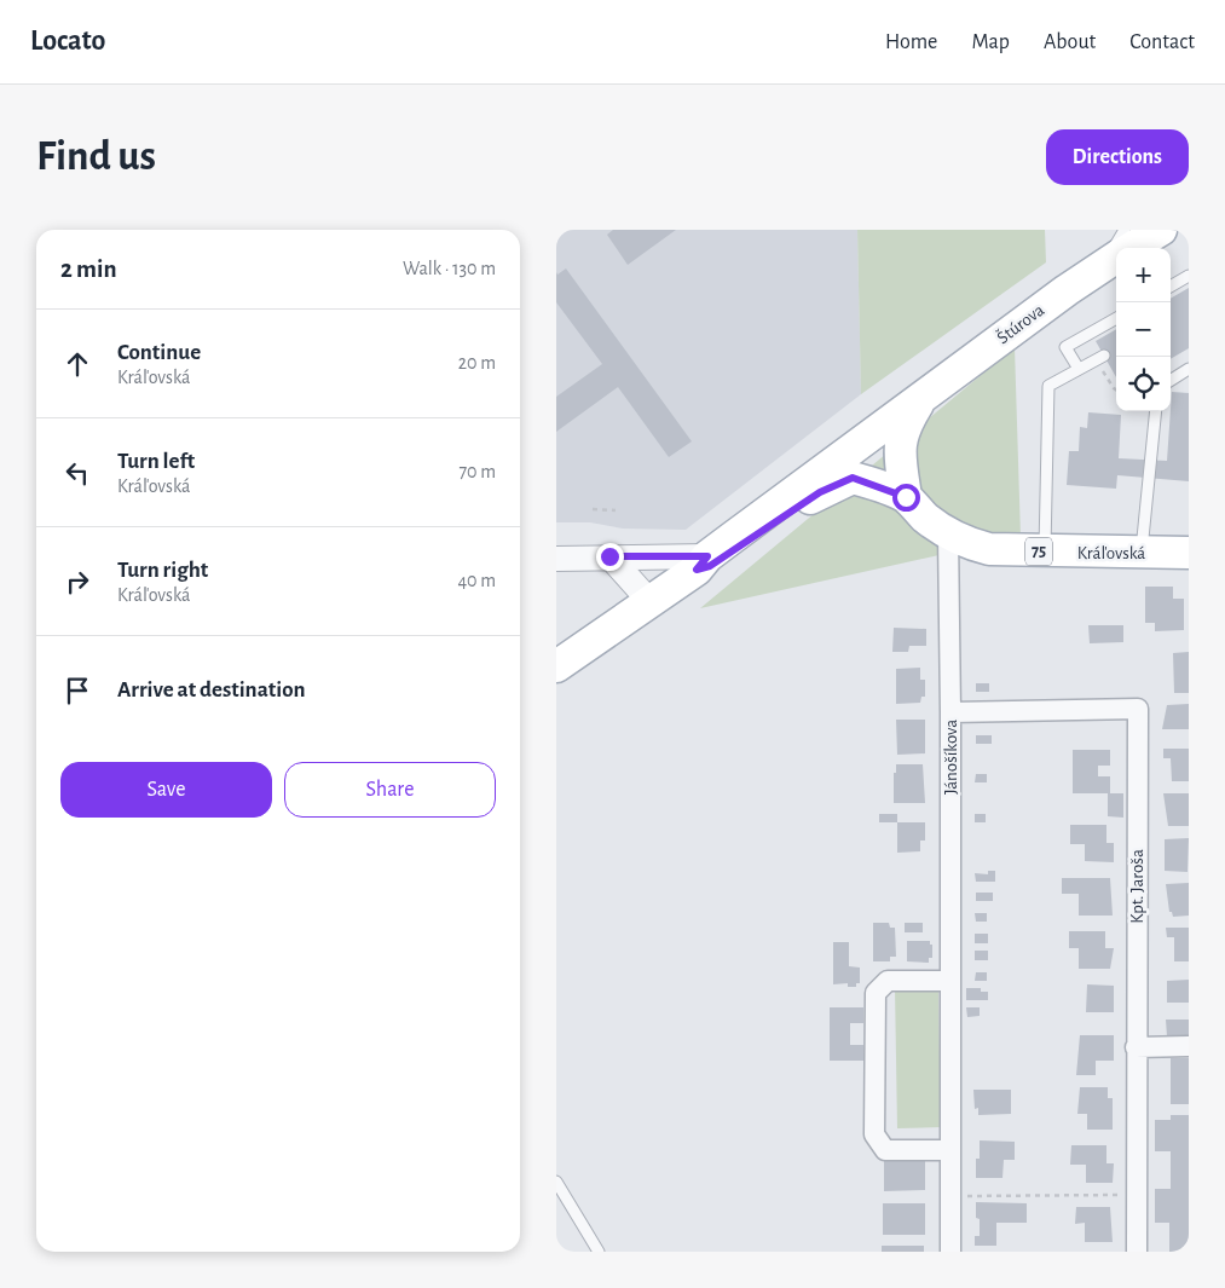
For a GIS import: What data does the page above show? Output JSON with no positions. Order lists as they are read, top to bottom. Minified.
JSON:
{"streets":{"main road":["Štúrova","75","Kráľovská"],"street":["Jánošíkova","Kpt. Jaroša"]},"crossings":[["Štúrova","75"],["75","Kráľovská"],["Kráľovská","Jánošíkova"],["Jánošíkova","Kpt. Jaroša"]],"page":{"header":"Locato","nav":["Home","Map","About","Contact"],"buttons":["Directions",["Save","Share"]],"title":"Find us","heading":["2 min","Walk · 130 m"],"map_buttons":["+","−"],"list":[["Continue","Kráľovská","20 m"],["Turn left","Kráľovská","70 m"],["Turn right","Kráľovská","40 m"],"Arrive at destination"]}}
